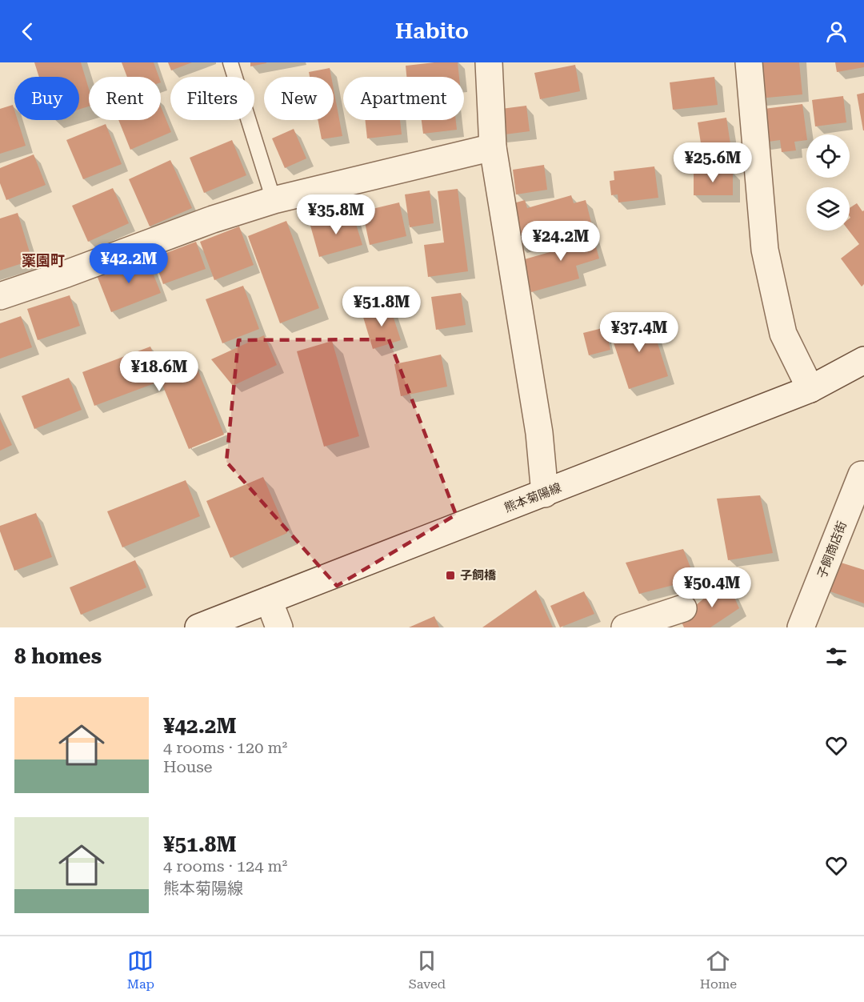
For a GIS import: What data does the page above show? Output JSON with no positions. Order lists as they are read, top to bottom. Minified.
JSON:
{"streets":{"street":["熊本菊陽線","子飼商店街"]},"districts":["薬園町"],"places":{"transit":["子飼橋"]},"page":{"header":"Habito","chip":["Buy","Rent","Filters","New","Apartment"],"price":["¥25.6M","¥35.8M","¥24.2M","¥42.2M","¥51.8M","¥37.4M","¥18.6M","¥50.4M"],"heading":"8 homes","list":[{"name":"¥42.2M","note":"4 rooms · 120 m² · House"},{"name":"¥51.8M","note":"4 rooms · 124 m² · 熊本菊陽線"}],"tabs":["Map","Saved","Home"]}}
